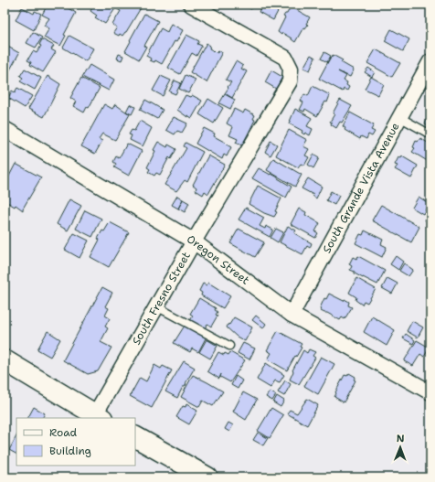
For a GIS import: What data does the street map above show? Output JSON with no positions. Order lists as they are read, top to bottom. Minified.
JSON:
{"streets":{"street":["South Grande Vista Avenue","Oregon Street","South Fresno Street"]},"crossings":[["South Grande Vista Avenue","Oregon Street"],["Oregon Street","South Fresno Street"]],"legend":["Road","Building"],"north":"top"}
